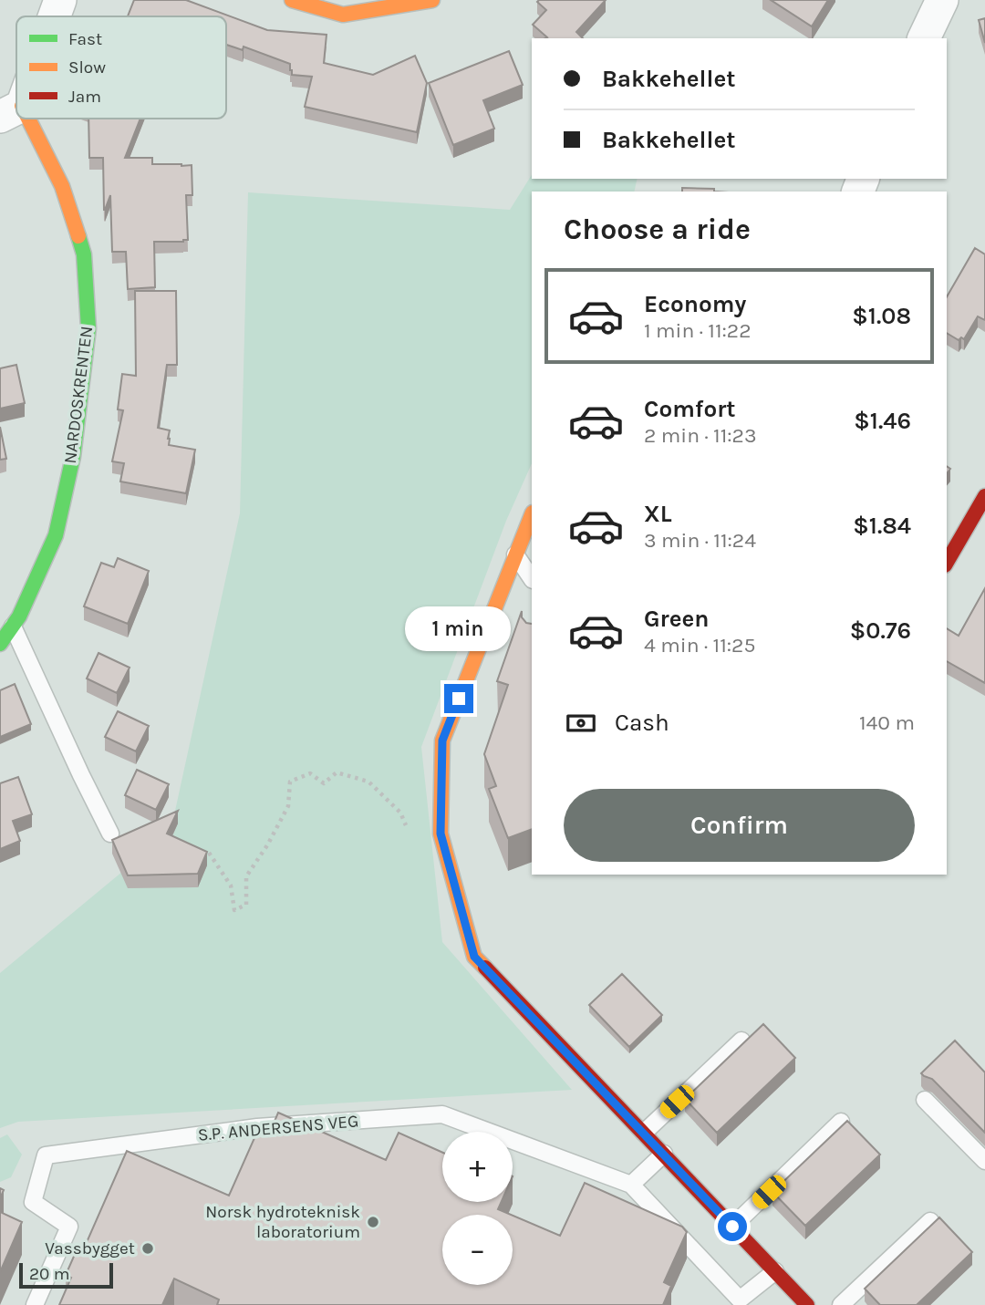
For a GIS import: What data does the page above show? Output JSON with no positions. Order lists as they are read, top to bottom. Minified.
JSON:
{"streets":{"street":["NARDOSKRENTEN"],"lane":["S.P. ANDERSENS VEG"]},"places":["Norsk hydroteknisk laboratorium","Vassbygget"],"legend":["Fast","Slow","Jam"],"scale_bar":"20 m","page":{"banner":["Bakkehellet","Bakkehellet"],"heading":"Choose a ride","list":[{"name":"Economy","note":"1 min · 11:22","value":"$1.08"},{"name":"Comfort","note":"2 min · 11:23","value":"$1.46"},{"name":"XL","note":"3 min · 11:24","value":"$1.84"},{"name":"Green","note":"4 min · 11:25","value":"$0.76"}],"bubble":"1 min","pay":["Cash","140 m"],"buttons":"Confirm","map_buttons":["+","−"],"scale":"20 m"}}
